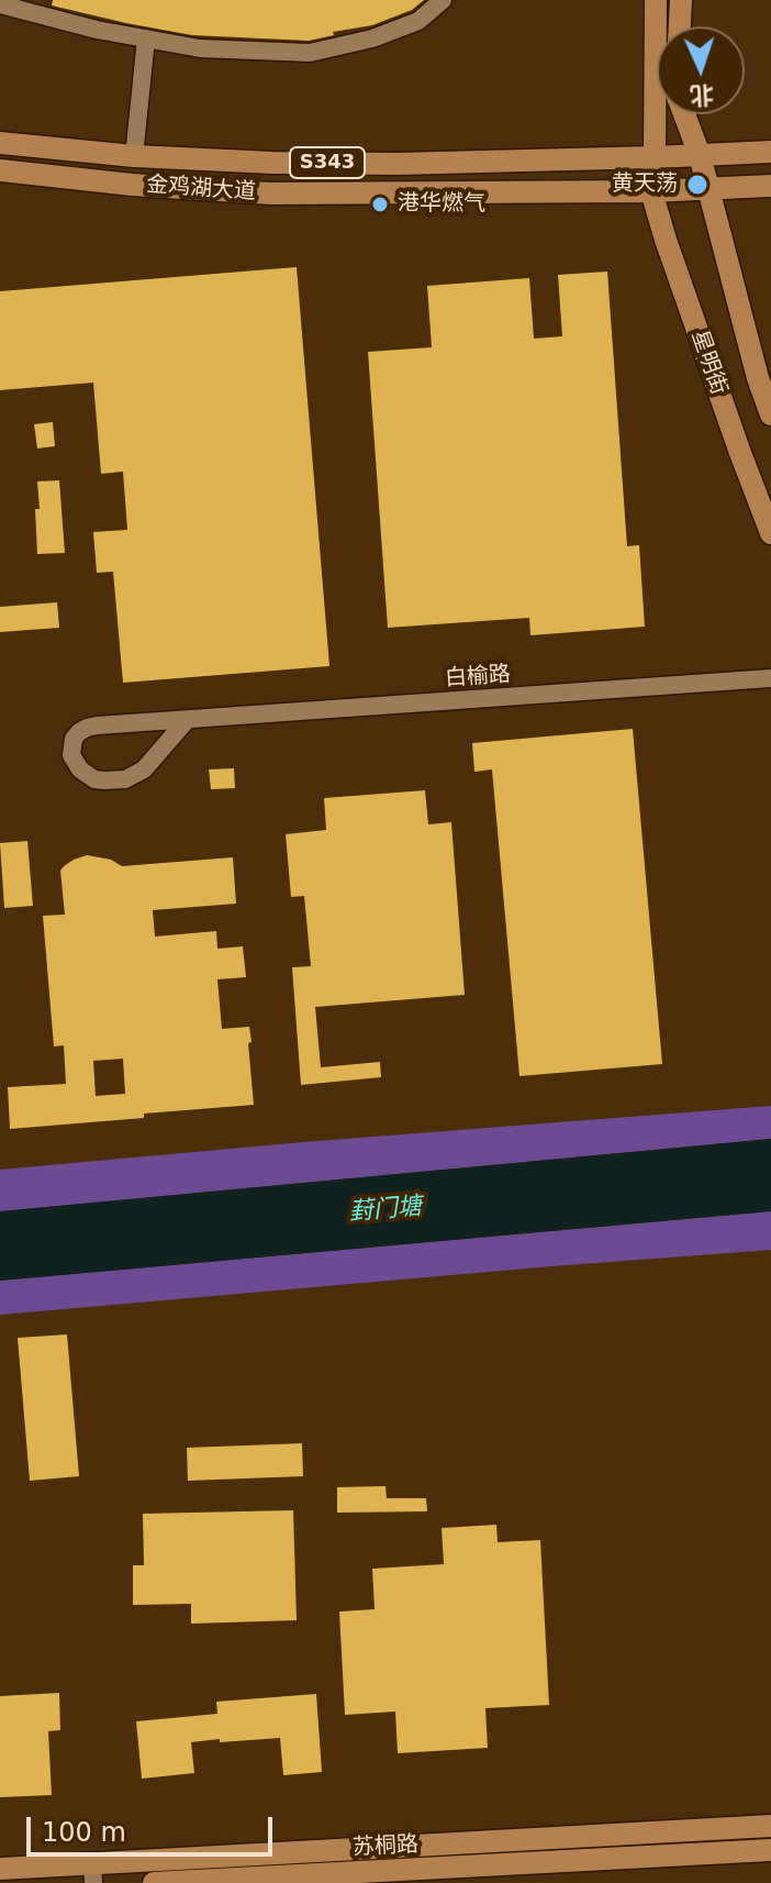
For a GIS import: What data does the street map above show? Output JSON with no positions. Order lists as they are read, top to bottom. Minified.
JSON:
{"streets":{"main road":["S343","金鸡湖大道","星明街","苏桐路"],"street":["白榆路"]},"crossings":[["金鸡湖大道","星明街"]],"water":["葑门塘"],"places":["黄天荡","港华燃气"],"scale_bar":"100 m","north":"bottom"}
